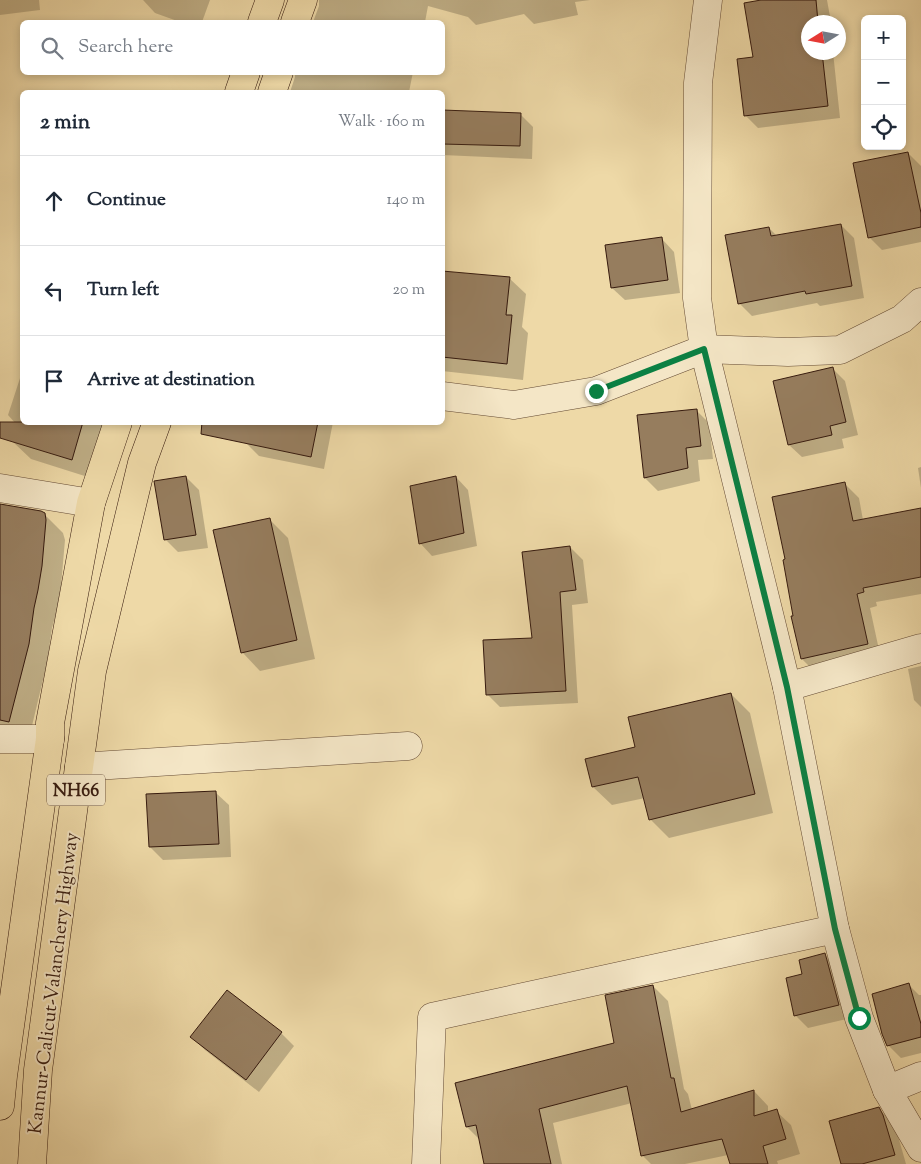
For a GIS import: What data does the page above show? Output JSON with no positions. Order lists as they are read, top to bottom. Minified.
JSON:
{"streets":{"highway":["NH66","Kannur-Calicut-Valanchery Highway"]},"north":"left","page":{"map_buttons":["+","−"],"search":"Search here","heading":["2 min","Walk · 160 m"],"list":[["Continue","140 m"],["Turn left","20 m"],"Arrive at destination"]}}
